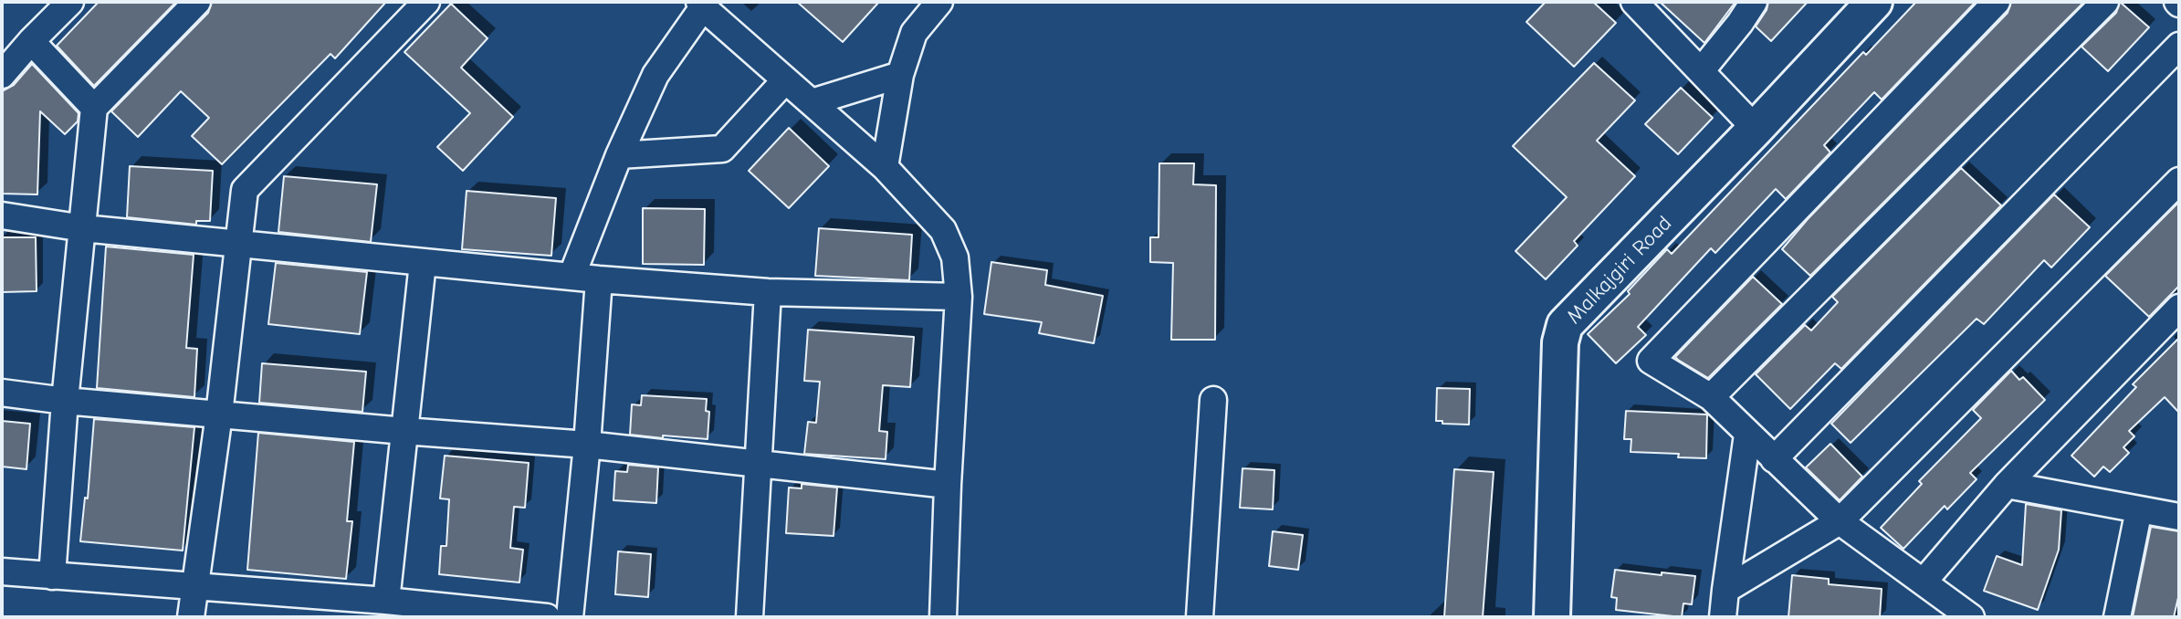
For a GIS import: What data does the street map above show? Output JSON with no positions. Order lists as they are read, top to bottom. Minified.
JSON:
{"streets":{"main road":["Malkajgiri Road"]}}
